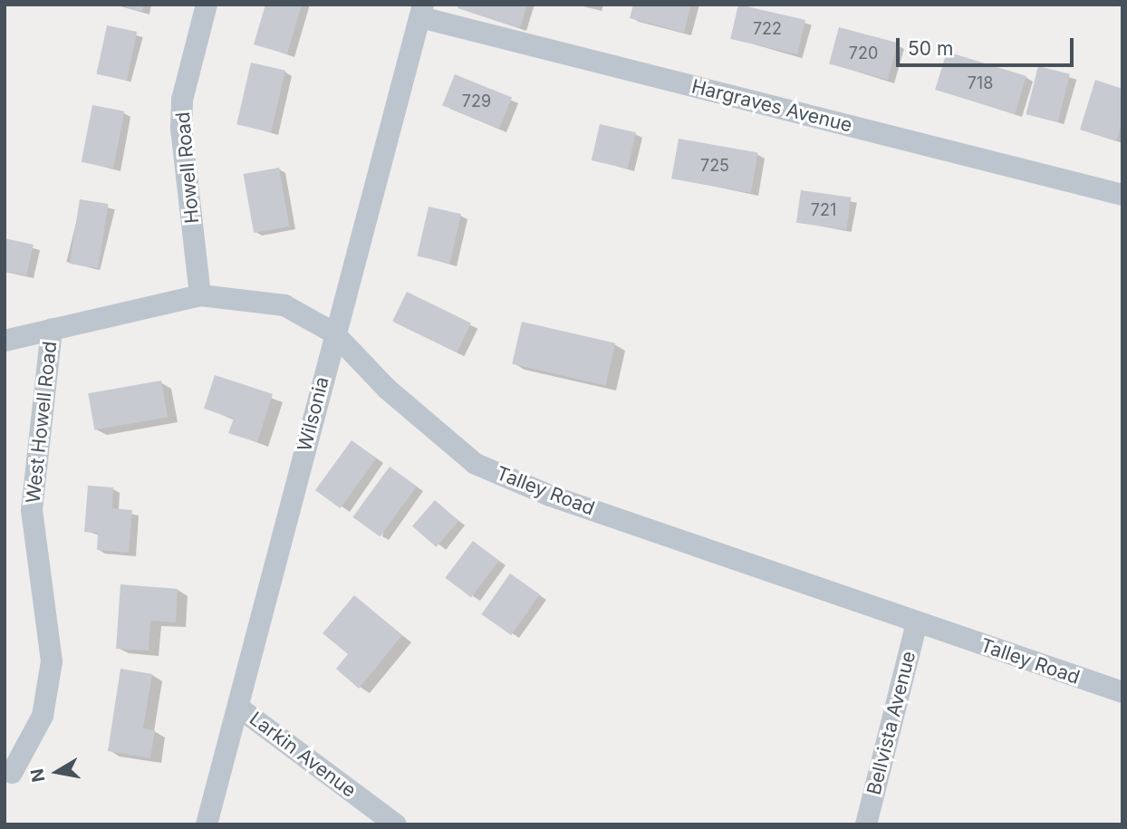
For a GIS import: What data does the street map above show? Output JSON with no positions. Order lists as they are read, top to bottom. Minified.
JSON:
{"streets":{"street":["Hargraves Avenue","Howell Road","Wilsonia","West Howell Road","Talley Road","Bellvista Avenue","Larkin Avenue"]},"crossings":[["Hargraves Avenue","Wilsonia"],["Howell Road","Talley Road"],["Wilsonia","Talley Road"],["Wilsonia","Larkin Avenue"],["West Howell Road","Talley Road"],["Talley Road","Bellvista Avenue"]],"house_numbers":["722","720","718","729","725","721"],"scale_bar":"50 m","north":"left"}
